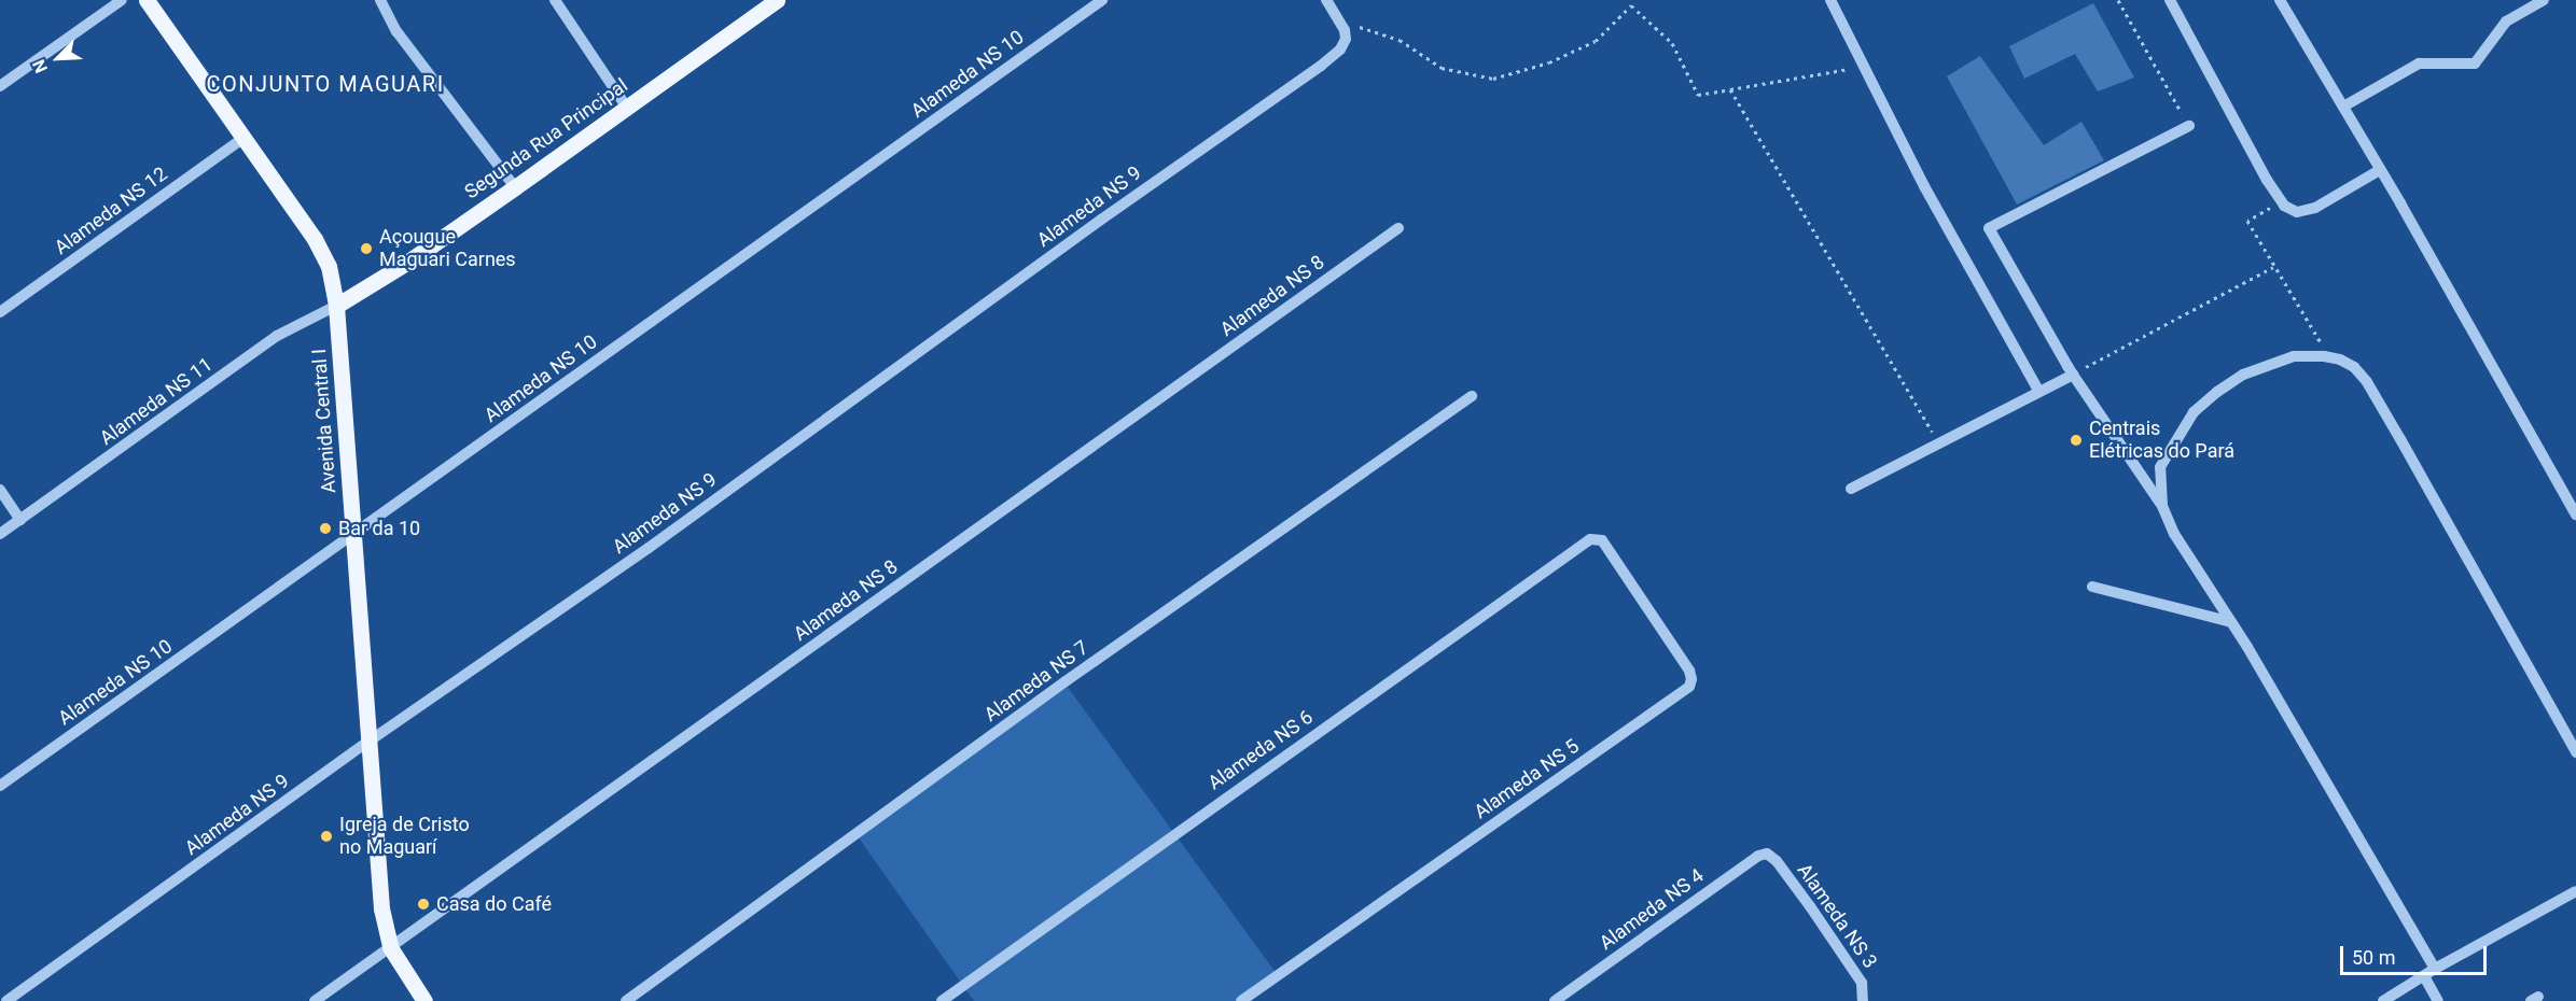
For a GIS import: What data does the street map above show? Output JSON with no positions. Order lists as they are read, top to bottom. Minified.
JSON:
{"streets":{"main road":["Segunda Rua Principal","Avenida Central I"],"street":["Alameda NS 10","Alameda NS 9","Alameda NS 12","Alameda NS 8","Alameda NS 11","Alameda NS 7","Alameda NS 6","Alameda NS 5","Alameda NS 4","Alameda NS 3"]},"crossings":[["Alameda NS 10","Avenida Central I"],["Segunda Rua Principal","Alameda NS 11"],["Segunda Rua Principal","Avenida Central I"],["Alameda NS 9","Avenida Central I"],["Alameda NS 12","Avenida Central I"],["Alameda NS 8","Avenida Central I"],["Alameda NS 11","Avenida Central I"],["Alameda NS 6","Alameda NS 5"],["Alameda NS 4","Alameda NS 3"]],"districts":["CONJUNTO MAGUARI"],"places":["Açougue Maguari Carnes","Centrais Elétricas do Pará","Bar da 10","Igreja de Cristo no Maguarí","Casa do Café"],"scale_bar":"50 m","north":"bottom left"}
